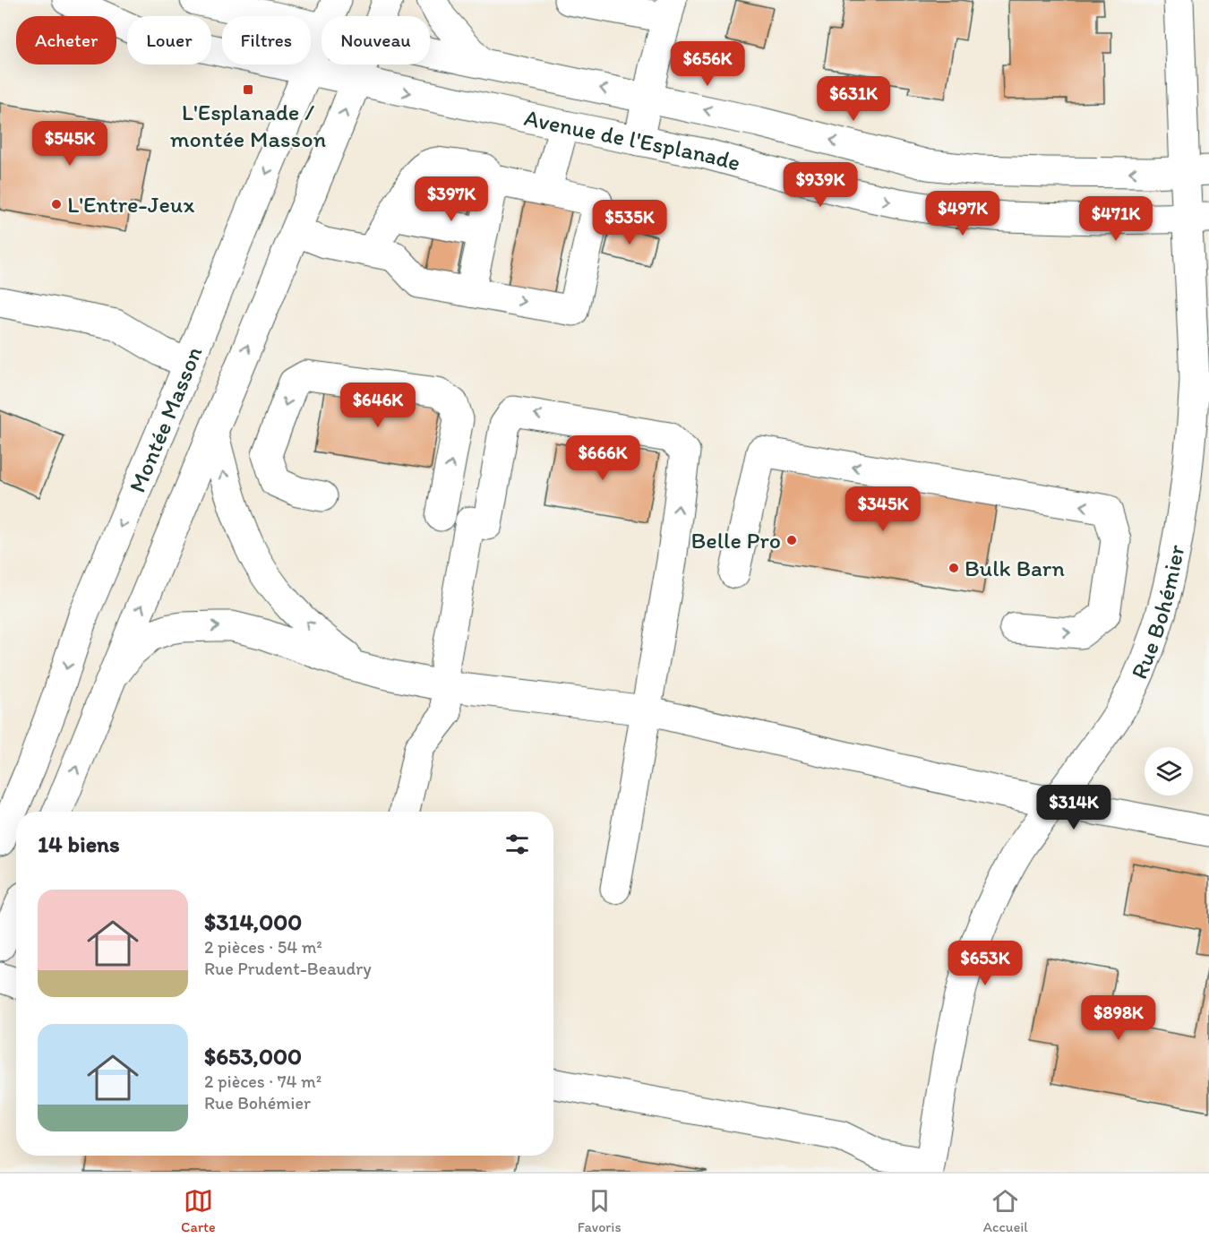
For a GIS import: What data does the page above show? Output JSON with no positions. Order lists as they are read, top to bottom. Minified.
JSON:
{"streets":{"street":["Avenue de l'Esplanade","Montée Masson","Rue Bohémier"]},"crossings":[["Avenue de l'Esplanade","Montée Masson"],["Avenue de l'Esplanade","Rue Bohémier"]],"places":{"transit":["L'Esplanade / montée Masson"],"other":["L'Entre-Jeux","Belle Pro","Bulk Barn"]},"page":{"chip":["Acheter","Louer","Filtres","Nouveau"],"price":["$656K","$631K","$545K","$939K","$397K","$497K","$471K","$535K","$646K","$666K","$345K","$314K","$653K","$898K"],"heading":"14 biens","list":[{"name":"$314,000","note":"2 pièces · 54 m² · Rue Prudent-Beaudry"},{"name":"$653,000","note":"2 pièces · 74 m² · Rue Bohémier"}],"tabs":["Carte","Favoris","Accueil"]}}
